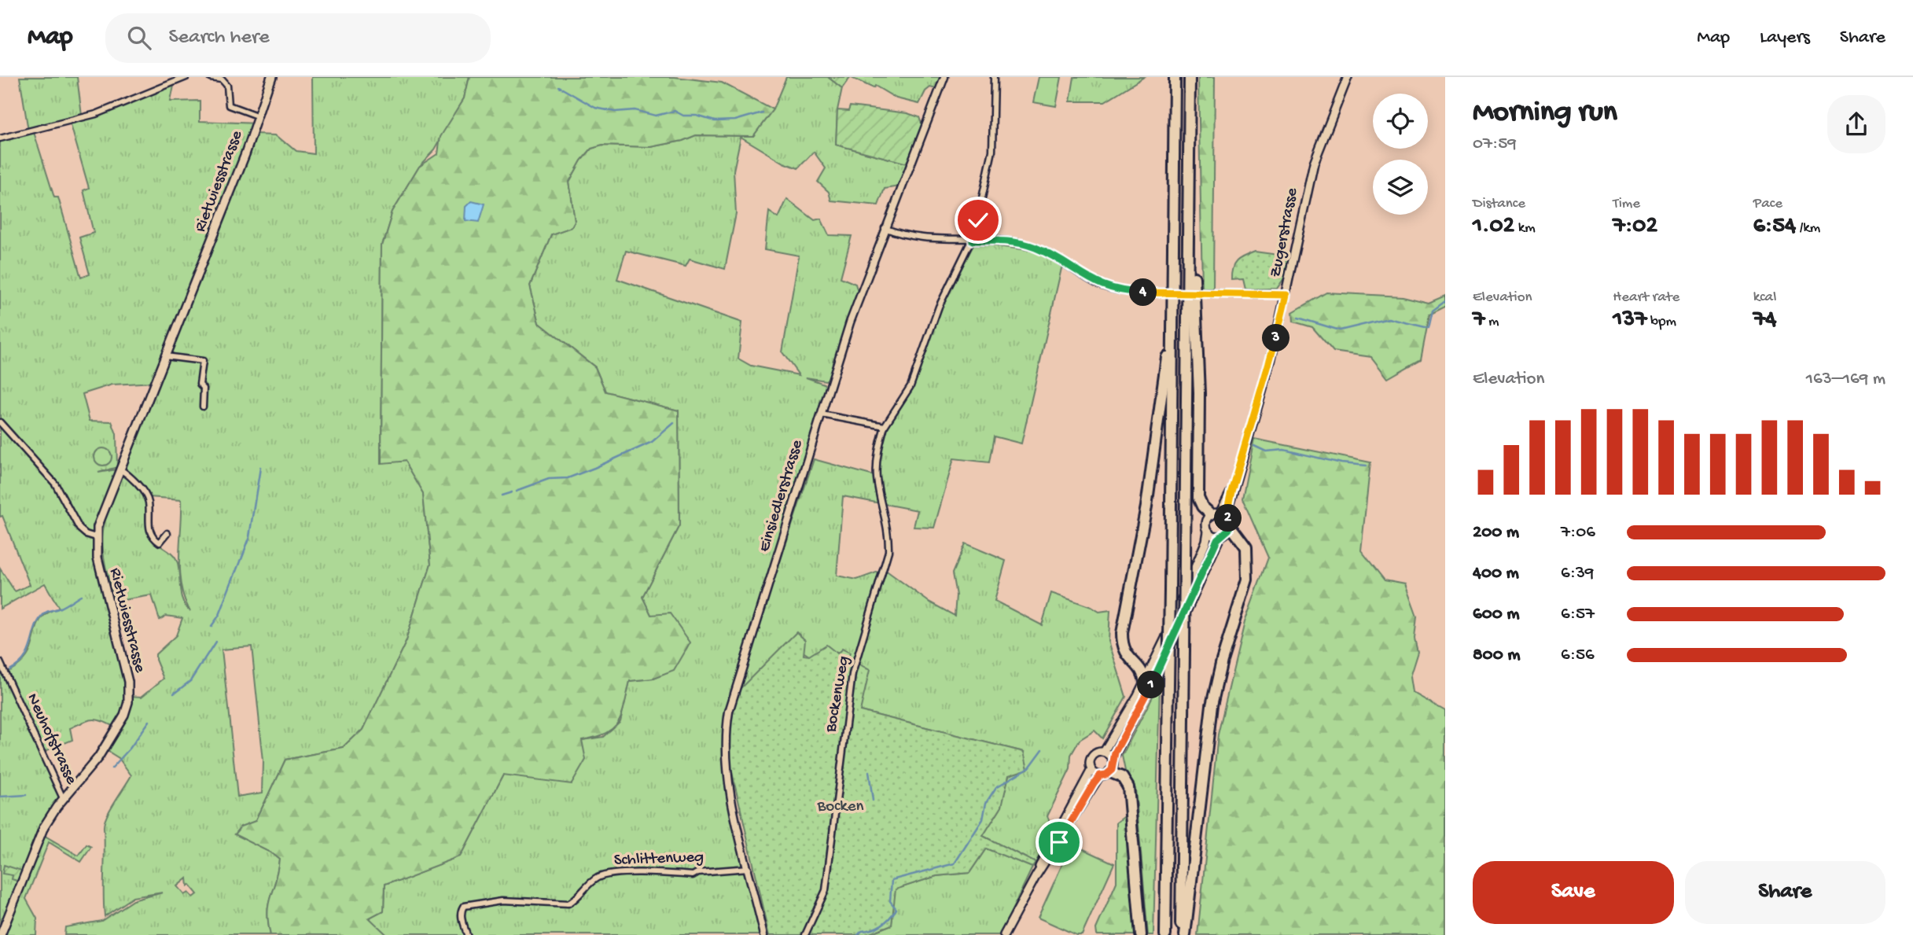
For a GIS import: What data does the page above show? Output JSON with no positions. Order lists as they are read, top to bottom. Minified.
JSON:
{"streets":{"main road":["Rietwiesstrasse","Zugerstrasse"],"street":["Einsiedlerstrasse","Bockenweg","Neuhofstrasse","Schlittenweg"]},"crossings":[["Rietwiesstrasse","Neuhofstrasse"],["Einsiedlerstrasse","Schlittenweg"]],"parks":["Bocken"],"page":{"header":"Map","search":"Search here","nav":["Map","Layers","Share"],"heading":["Morning run","07:59"],"stats":[["Distance","1.02 km"],["Time","7:02"],["Pace","6:54 /km"],["Elevation","7 m"],["Heart rate","137 bpm"],["kcal","74"]],"pins":["4","3","2","1"],"chart":["Elevation","163–169 m"],"list":[{"name":"200 m","note":"7:06"},{"name":"400 m","note":"6:39"},{"name":"600 m","note":"6:57"},{"name":"800 m","note":"6:56"}],"buttons":["Save","Share"]}}
